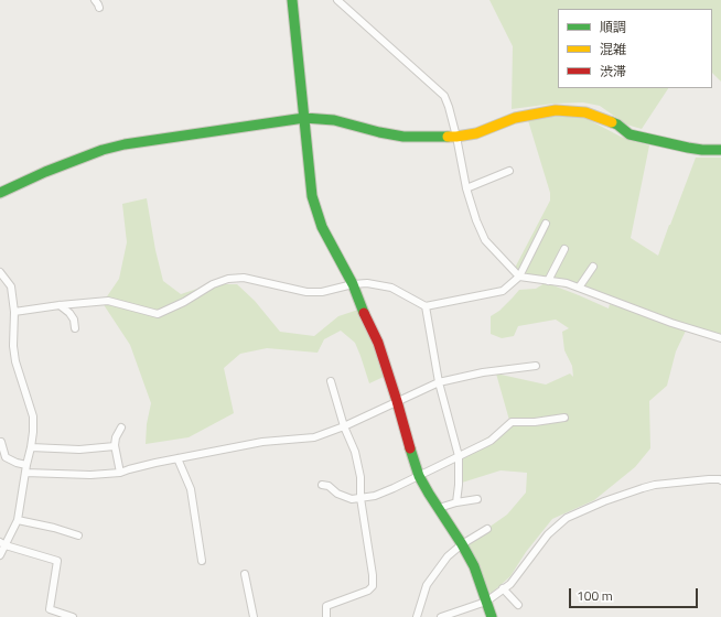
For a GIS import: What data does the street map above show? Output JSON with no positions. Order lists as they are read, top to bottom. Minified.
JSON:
{"legend":["順調","混雑","渋滞"],"scale_bar":"100 m"}
